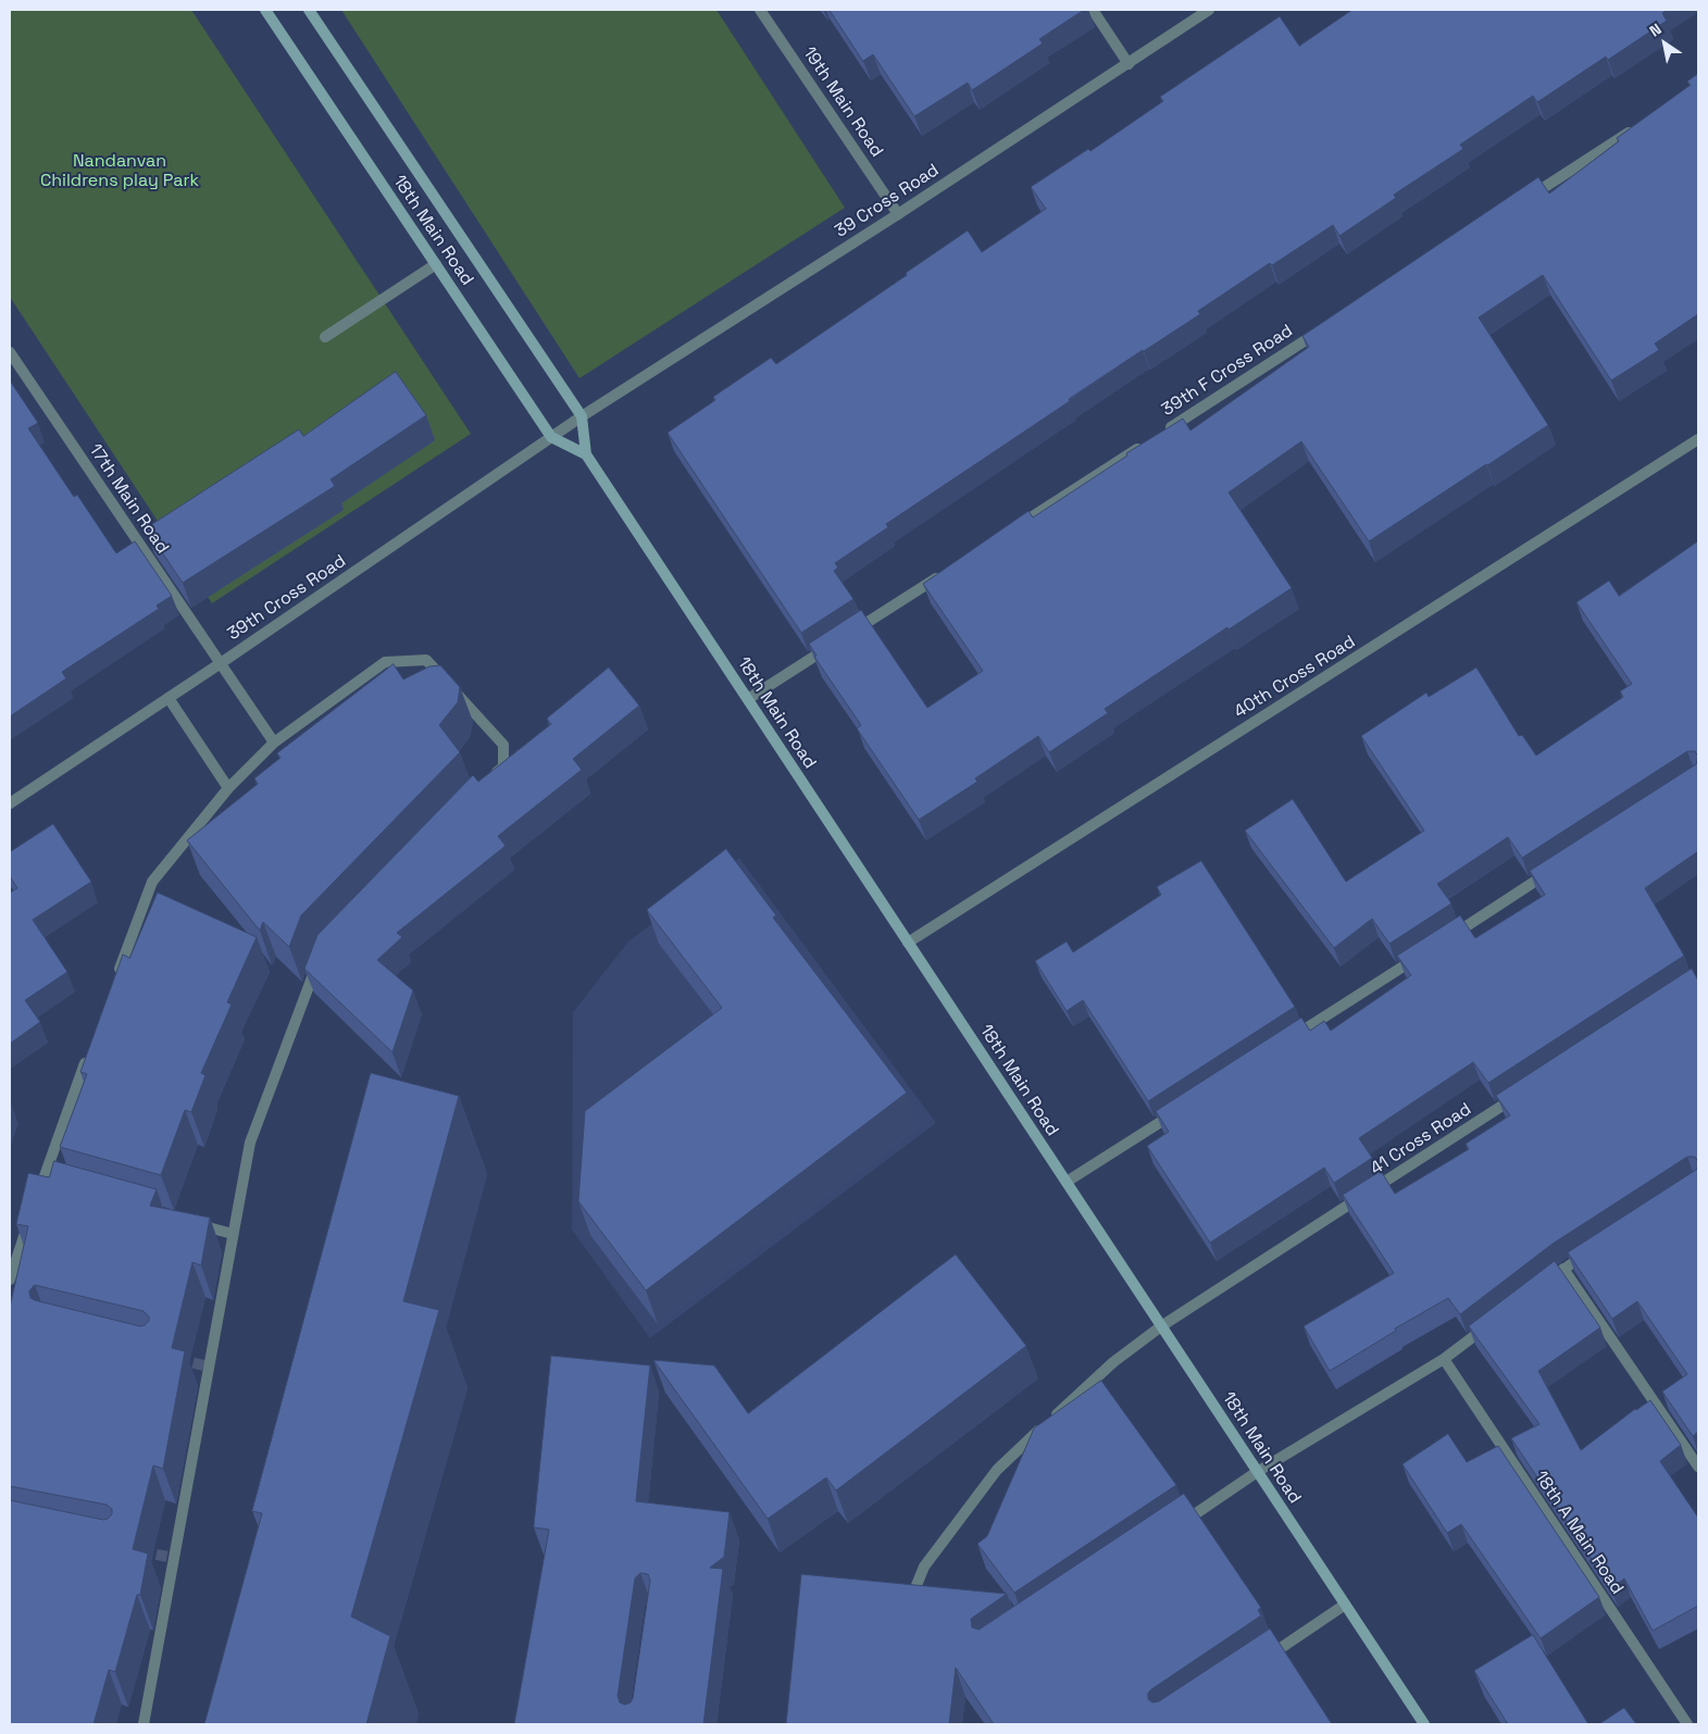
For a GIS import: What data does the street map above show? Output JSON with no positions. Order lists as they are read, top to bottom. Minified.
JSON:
{"streets":{"main road":["18th Main Road"],"street":["19th Main Road","39 Cross Road","39th F Cross Road","17th Main Road","39th Cross Road","40th Cross Road","41 Cross Road","18th A Main Road"]},"crossings":[["19th Main Road","39 Cross Road"],["39 Cross Road","18th Main Road"],["39 Cross Road","39th Cross Road"],["18th Main Road","39th Cross Road"],["18th Main Road","40th Cross Road"],["18th Main Road","41 Cross Road"],["17th Main Road","39th Cross Road"]],"parks":["Nandanvan Childrens play Park"],"north":"top left"}
